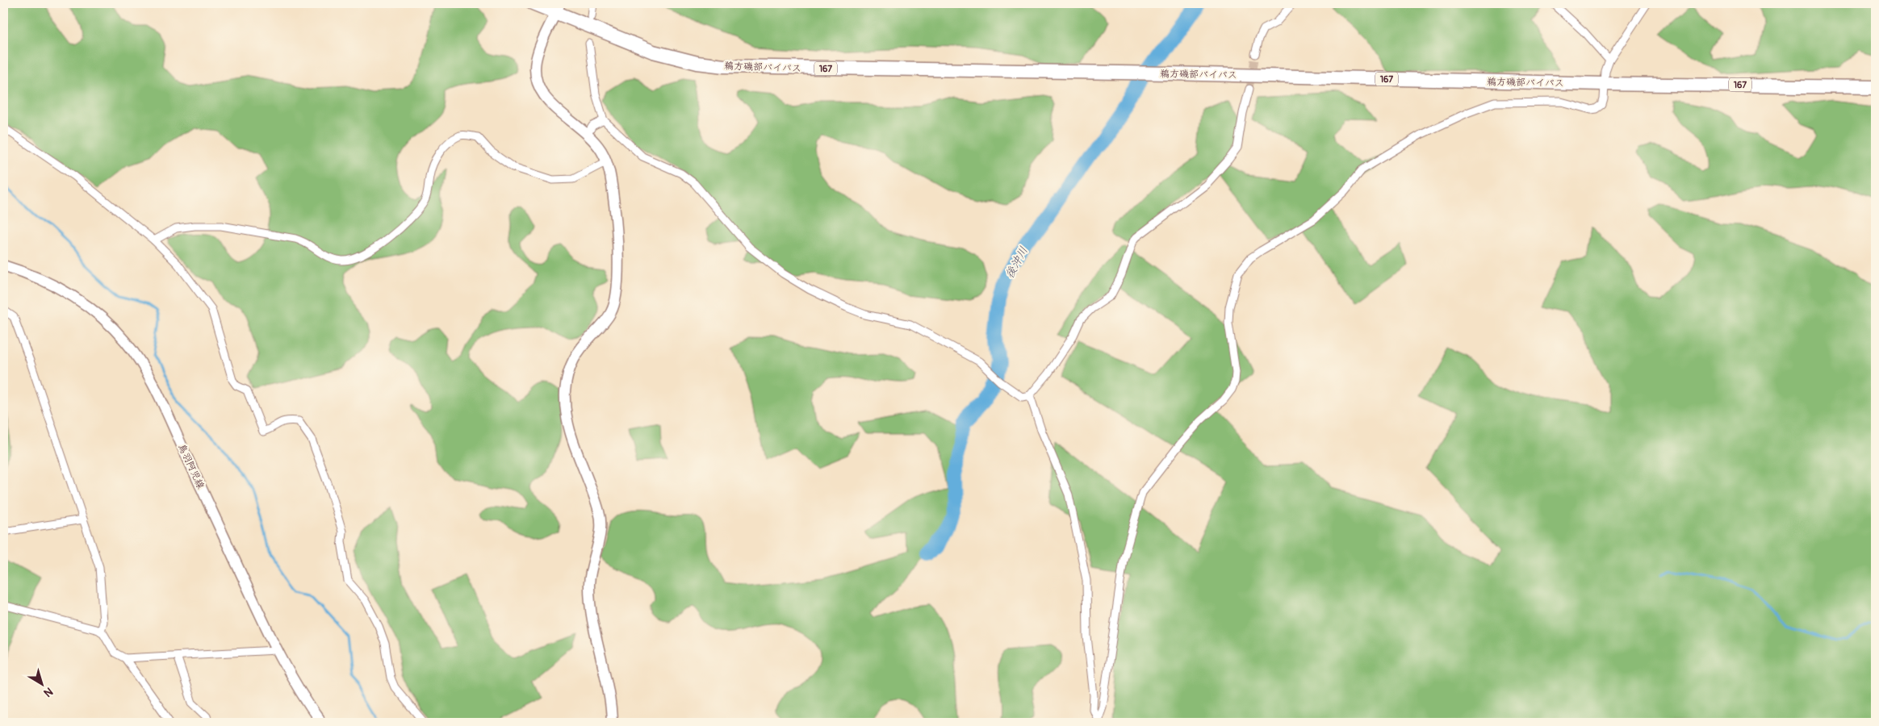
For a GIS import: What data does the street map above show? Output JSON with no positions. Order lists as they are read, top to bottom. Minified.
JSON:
{"streets":{"highway":["鵜方磯部バイパス","167"],"street":["鳥羽阿児線"]},"water":["後沖川"],"north":"bottom right"}
